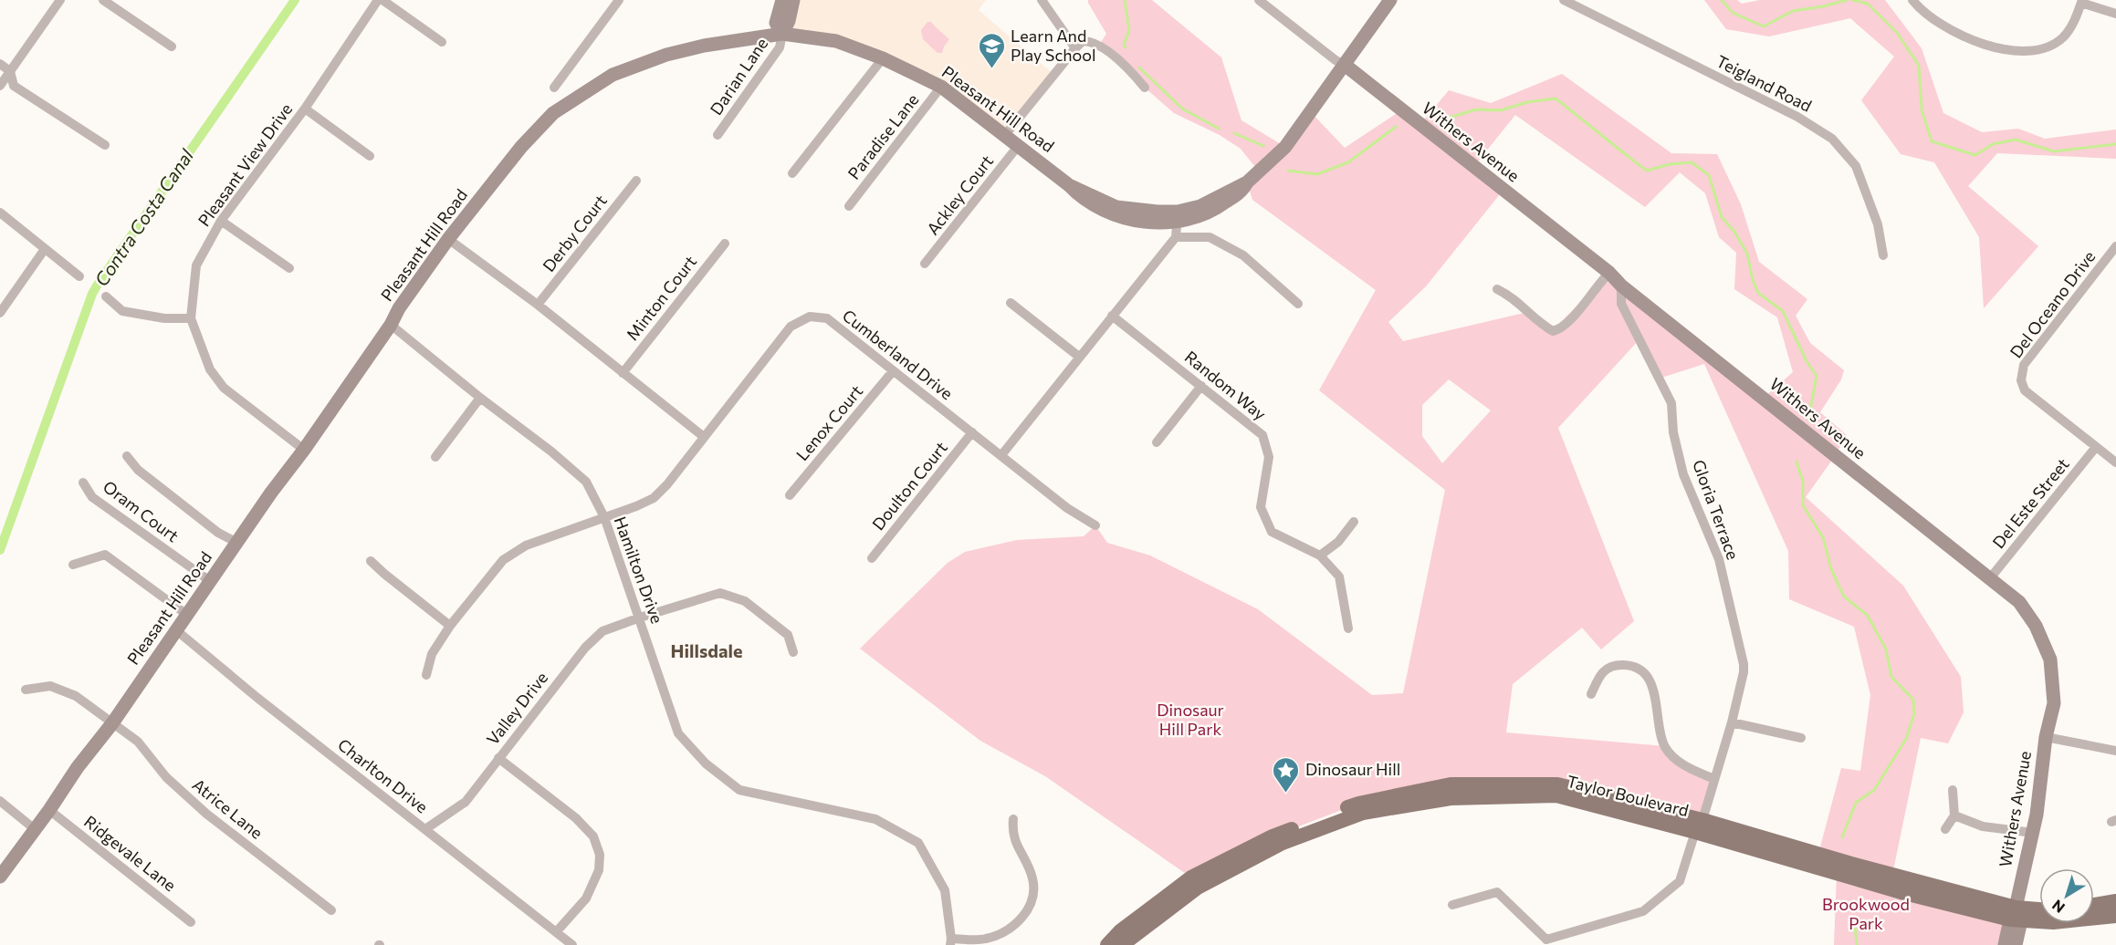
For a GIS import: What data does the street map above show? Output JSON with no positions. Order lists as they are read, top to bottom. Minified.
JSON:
{"streets":{"main road":["Taylor Boulevard"],"street":["Darian Lane","Teigland Road","Pleasant Hill Road","Paradise Lane","Withers Avenue","Pleasant View Drive","Ackley Court","Derby Court","Minton Court","Del Oceano Drive","Cumberland Drive","Random Way","Lenox Court","Doulton Court","Del Este Street","Gloria Terrace","Oram Court","Hamilton Drive","Valley Drive","Charlton Drive","Atrice Lane","Ridgevale Lane"]},"crossings":[["Darian Lane","Pleasant Hill Road"],["Pleasant Hill Road","Paradise Lane"],["Pleasant Hill Road","Withers Avenue"],["Pleasant Hill Road","Pleasant View Drive"],["Pleasant Hill Road","Ackley Court"],["Pleasant Hill Road","Oram Court"],["Pleasant Hill Road","Hamilton Drive"],["Pleasant Hill Road","Charlton Drive"],["Pleasant Hill Road","Atrice Lane"],["Pleasant Hill Road","Ridgevale Lane"],["Withers Avenue","Del Este Street"],["Withers Avenue","Gloria Terrace"],["Withers Avenue","Taylor Boulevard"],["Del Oceano Drive","Del Este Street"],["Cumberland Drive","Lenox Court"],["Cumberland Drive","Doulton Court"],["Cumberland Drive","Hamilton Drive"],["Gloria Terrace","Taylor Boulevard"],["Hamilton Drive","Valley Drive"],["Valley Drive","Charlton Drive"]],"districts":["Hillsdale"],"water":["Contra Costa Canal"],"parks":["Dinosaur Hill Park","Brookwood Park"],"places":{"school or university":["Learn And Play School"],"place":["Dinosaur Hill"]},"north":"bottom left"}
